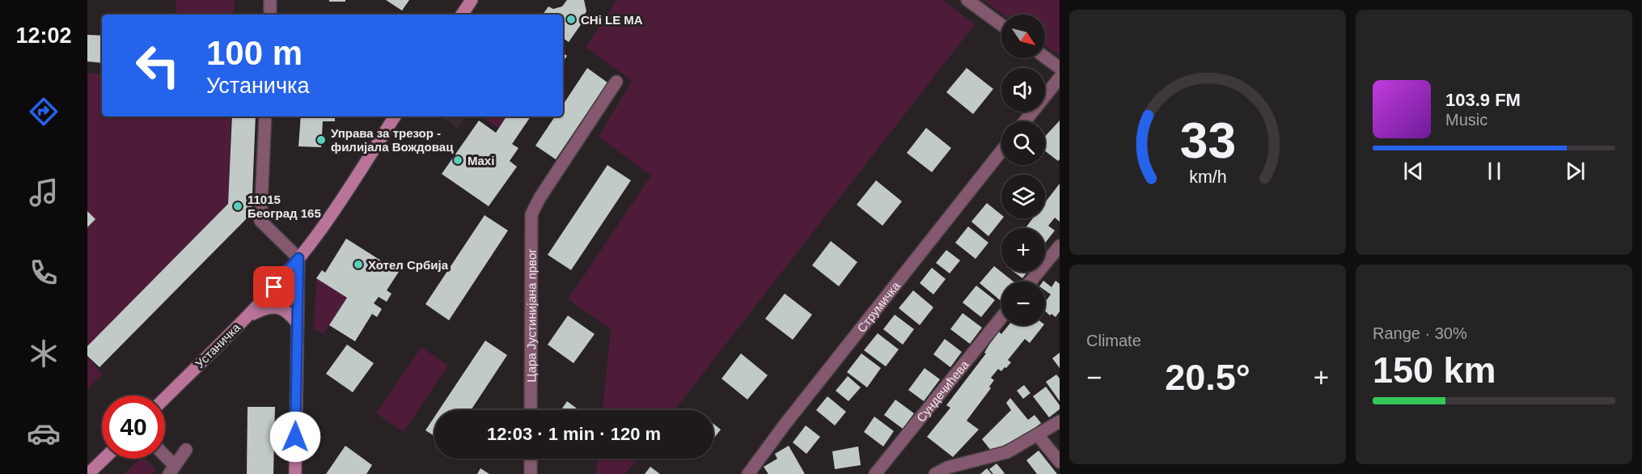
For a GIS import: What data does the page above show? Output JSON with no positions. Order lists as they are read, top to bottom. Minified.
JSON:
{"streets":{"main road":["Устаничка"],"street":["Струмичка","Цара Јустинијана првог","Сундечићева"]},"places":["CHi LE MA","Управа за трезор - филијала Вождовац","Maxi","11015 Београд 165","Хотел Србија"],"north":"bottom right","page":{"tabs":"12:02","map_buttons":["+","−"],"turn":["100 m","Устаничка"],"song":["103.9 FM","Music"],"tile":["Climate",["Range · 30%","150 km"]],"heat":["−","20.5°","+"],"limit":"40","trip":"12:03 · 1 min · 120 m","gauge":["33","km/h"]}}
